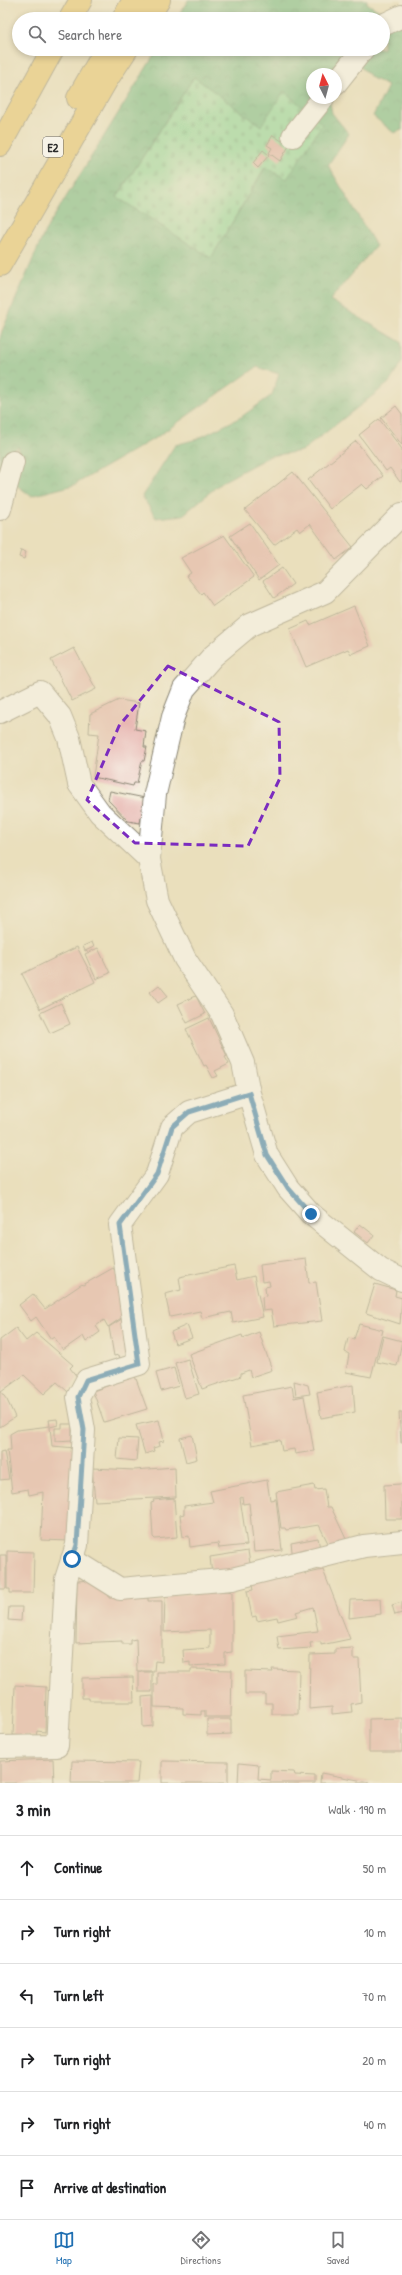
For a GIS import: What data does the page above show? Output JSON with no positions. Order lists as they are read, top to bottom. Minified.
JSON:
{"streets":{"highway":["E2"]},"north":"top","page":{"search":"Search here","heading":["3 min","Walk · 190 m"],"list":[["Continue","50 m"],["Turn right","10 m"],["Turn left","70 m"],["Turn right","20 m"],["Turn right","40 m"],"Arrive at destination"],"nav":["Map","Directions","Saved"]}}
